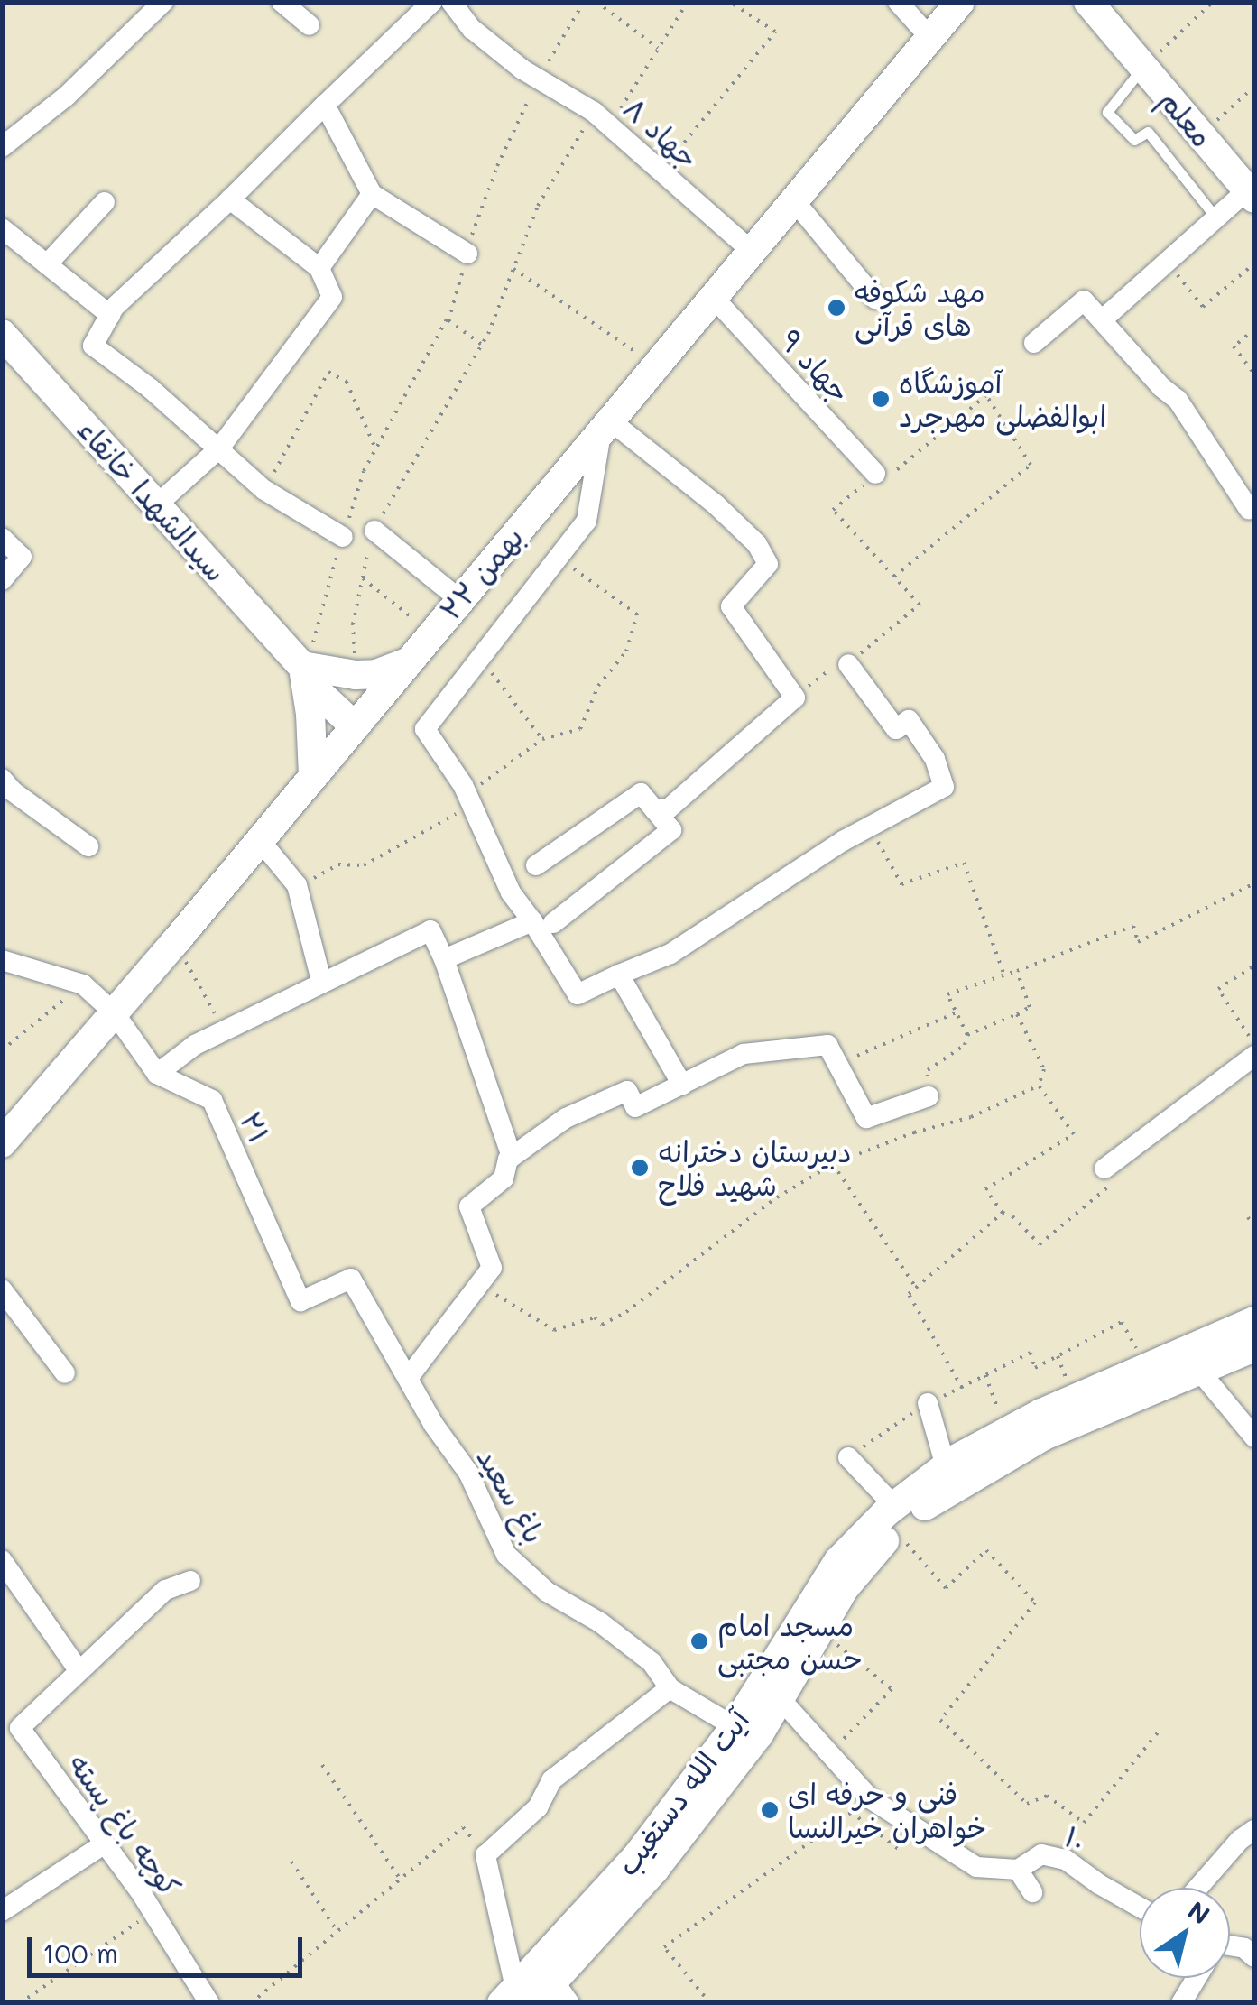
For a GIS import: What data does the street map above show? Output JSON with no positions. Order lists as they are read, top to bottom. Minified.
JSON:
{"streets":{"main road":["معلم","سیدالشهدا خانقاء","۲۲ بهمن","آیت الله دستغیب"],"street":["جهاد ۸","جهاد ۹","۲۱","باغ سعید","کوچه باغ پسته","۱۰"]},"crossings":[["جهاد ۸","۲۲ بهمن"],["جهاد ۹","۲۲ بهمن"],["سیدالشهدا خانقاء","۲۲ بهمن"],["۲۱","باغ سعید"],["باغ سعید","آیت الله دستغیب"],["آیت الله دستغیب","۱۰"]],"places":["مهد شکوفه های قرآنی","آموزشگاه ابوالفضلی مهرجرد","دبیرستان دخترانه شهید فلاح","مسجد امام حسن مجتبی","فنی و حرفه ای خواهران خیرالنسا"],"scale_bar":"100 m","north":"top right"}
